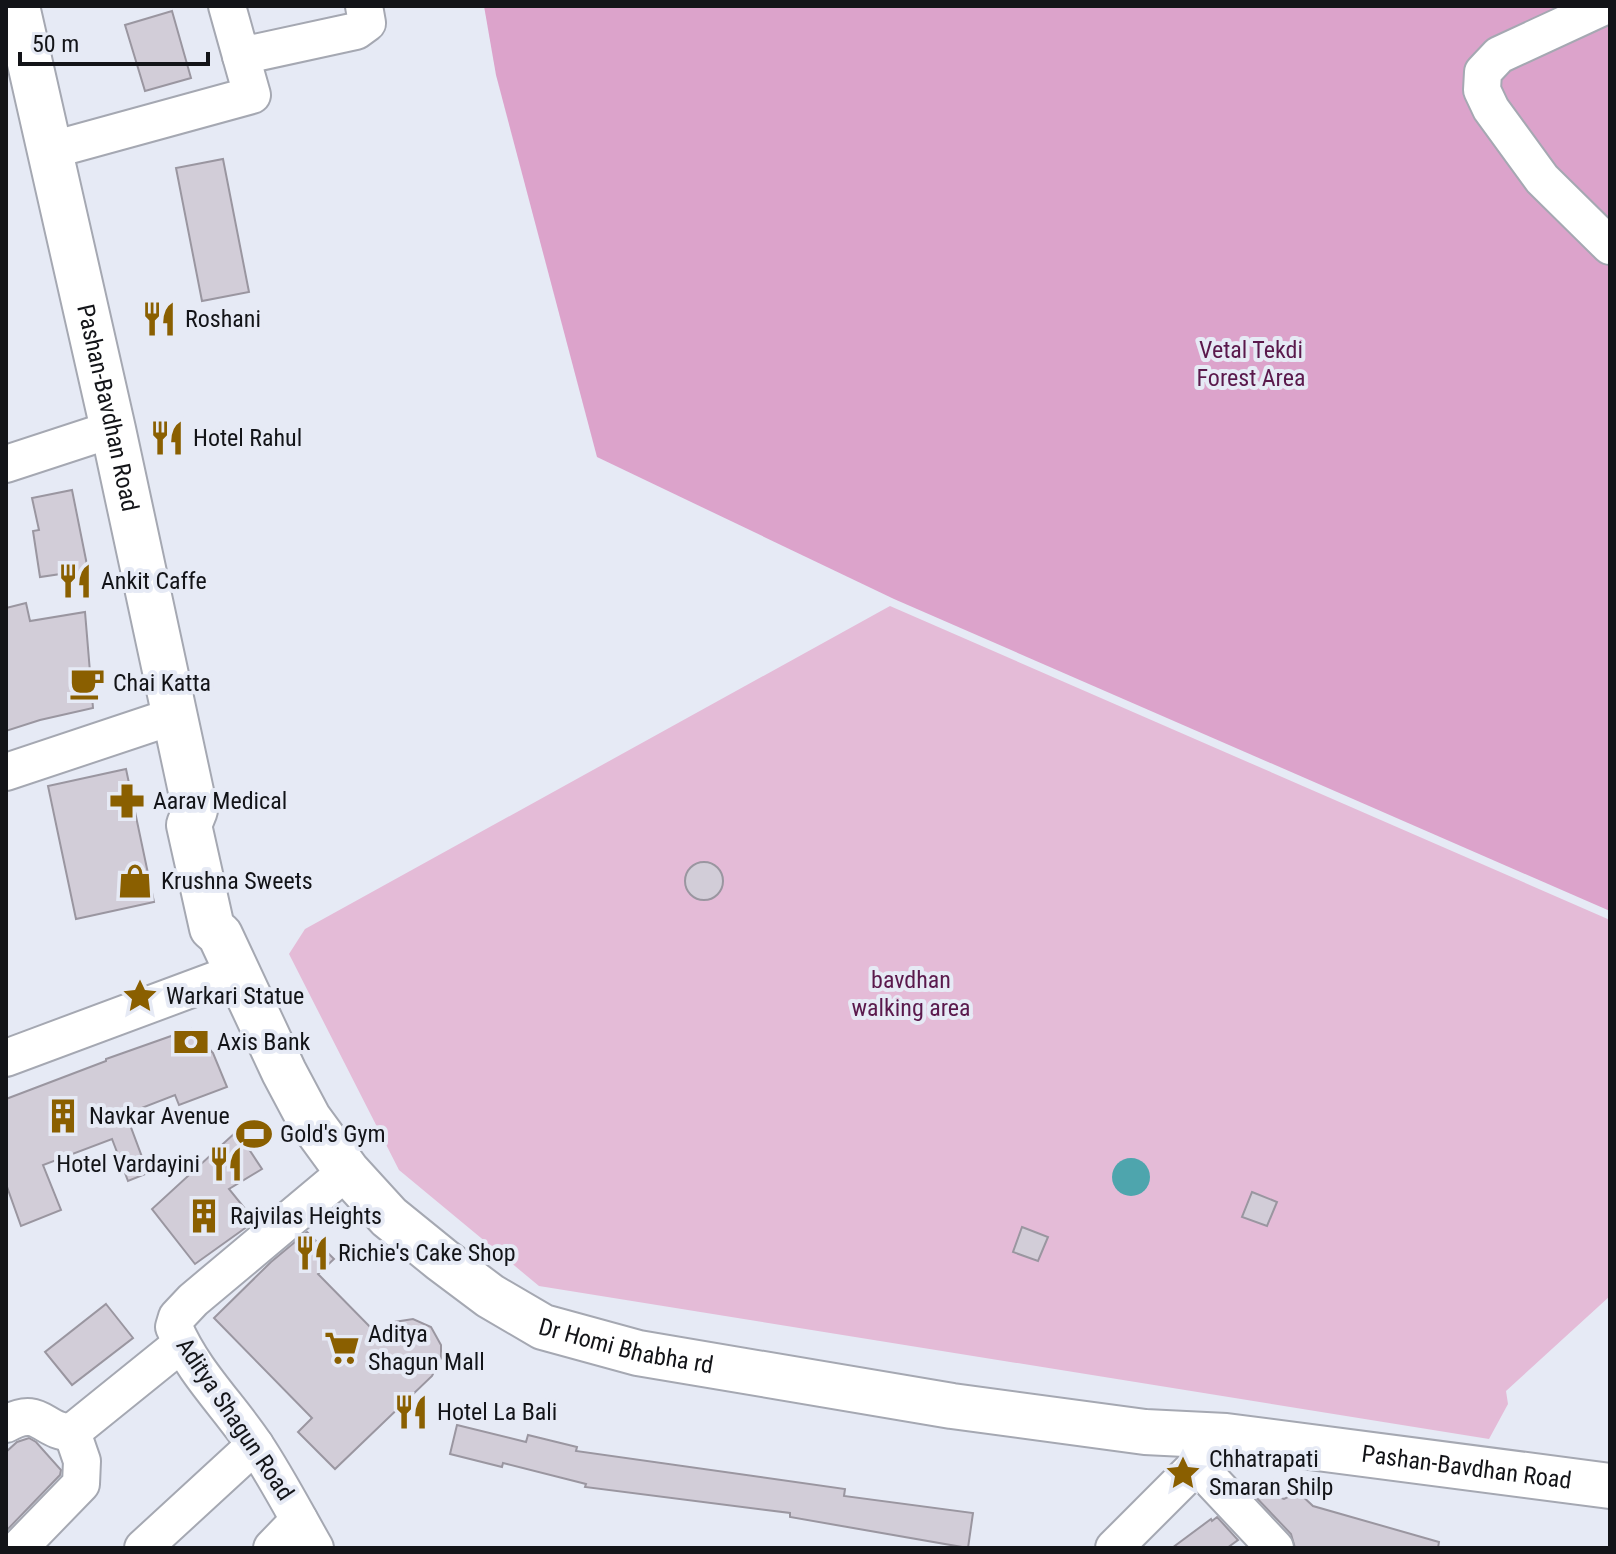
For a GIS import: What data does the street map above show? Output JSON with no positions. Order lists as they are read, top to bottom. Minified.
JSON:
{"streets":{"main road":["Pashan-Bavdhan Road","Dr Homi Bhabha rd"],"street":["Aditya Shagun Road"]},"crossings":[["Pashan-Bavdhan Road","Dr Homi Bhabha rd"],["Dr Homi Bhabha rd","Aditya Shagun Road"]],"parks":["Vetal Tekdi Forest Area","bavdhan walking area"],"places":{"restaurant":["Roshani","Hotel Rahul","Ankit Caffe","Hotel Vardayini","Richie's Cake Shop","Hotel La Bali"],"cafe":["Chai Katta"],"pharmacy":["Aarav Medical"],"shop":["Krushna Sweets"],"place":["Warkari Statue","Chhatrapati Smaran Shilp"],"bank":["Axis Bank"],"building":["Navkar Avenue","Rajvilas Heights"],"sports":["Gold's Gym"],"supermarket":["Aditya Shagun Mall"]},"scale_bar":"50 m"}
